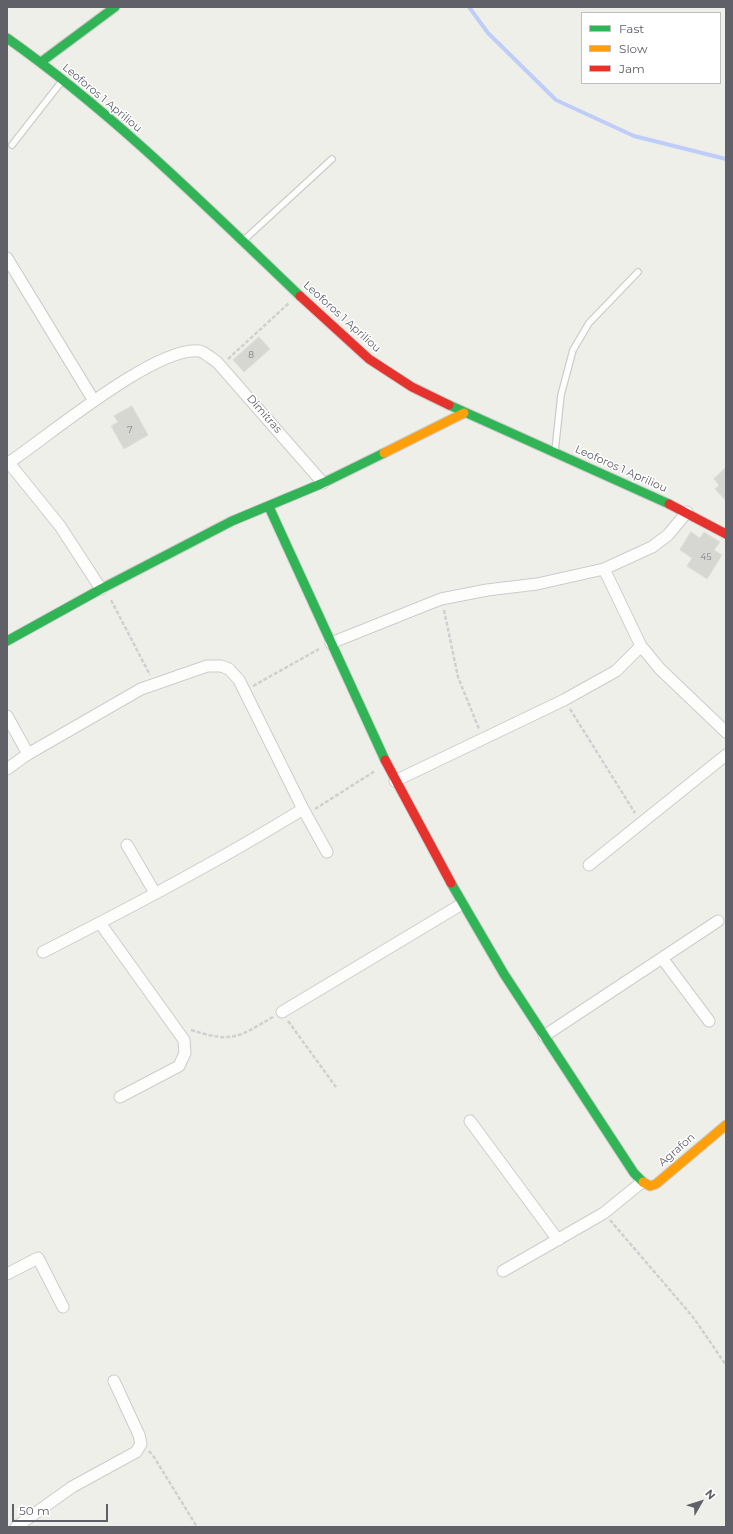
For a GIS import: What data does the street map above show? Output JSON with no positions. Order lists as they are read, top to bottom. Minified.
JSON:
{"streets":{"street":["Leoforos 1 Apriliou","Dimitras","Agrafon"]},"house_numbers":["8","7","45"],"legend":["Fast","Slow","Jam"],"scale_bar":"50 m","north":"top right"}
